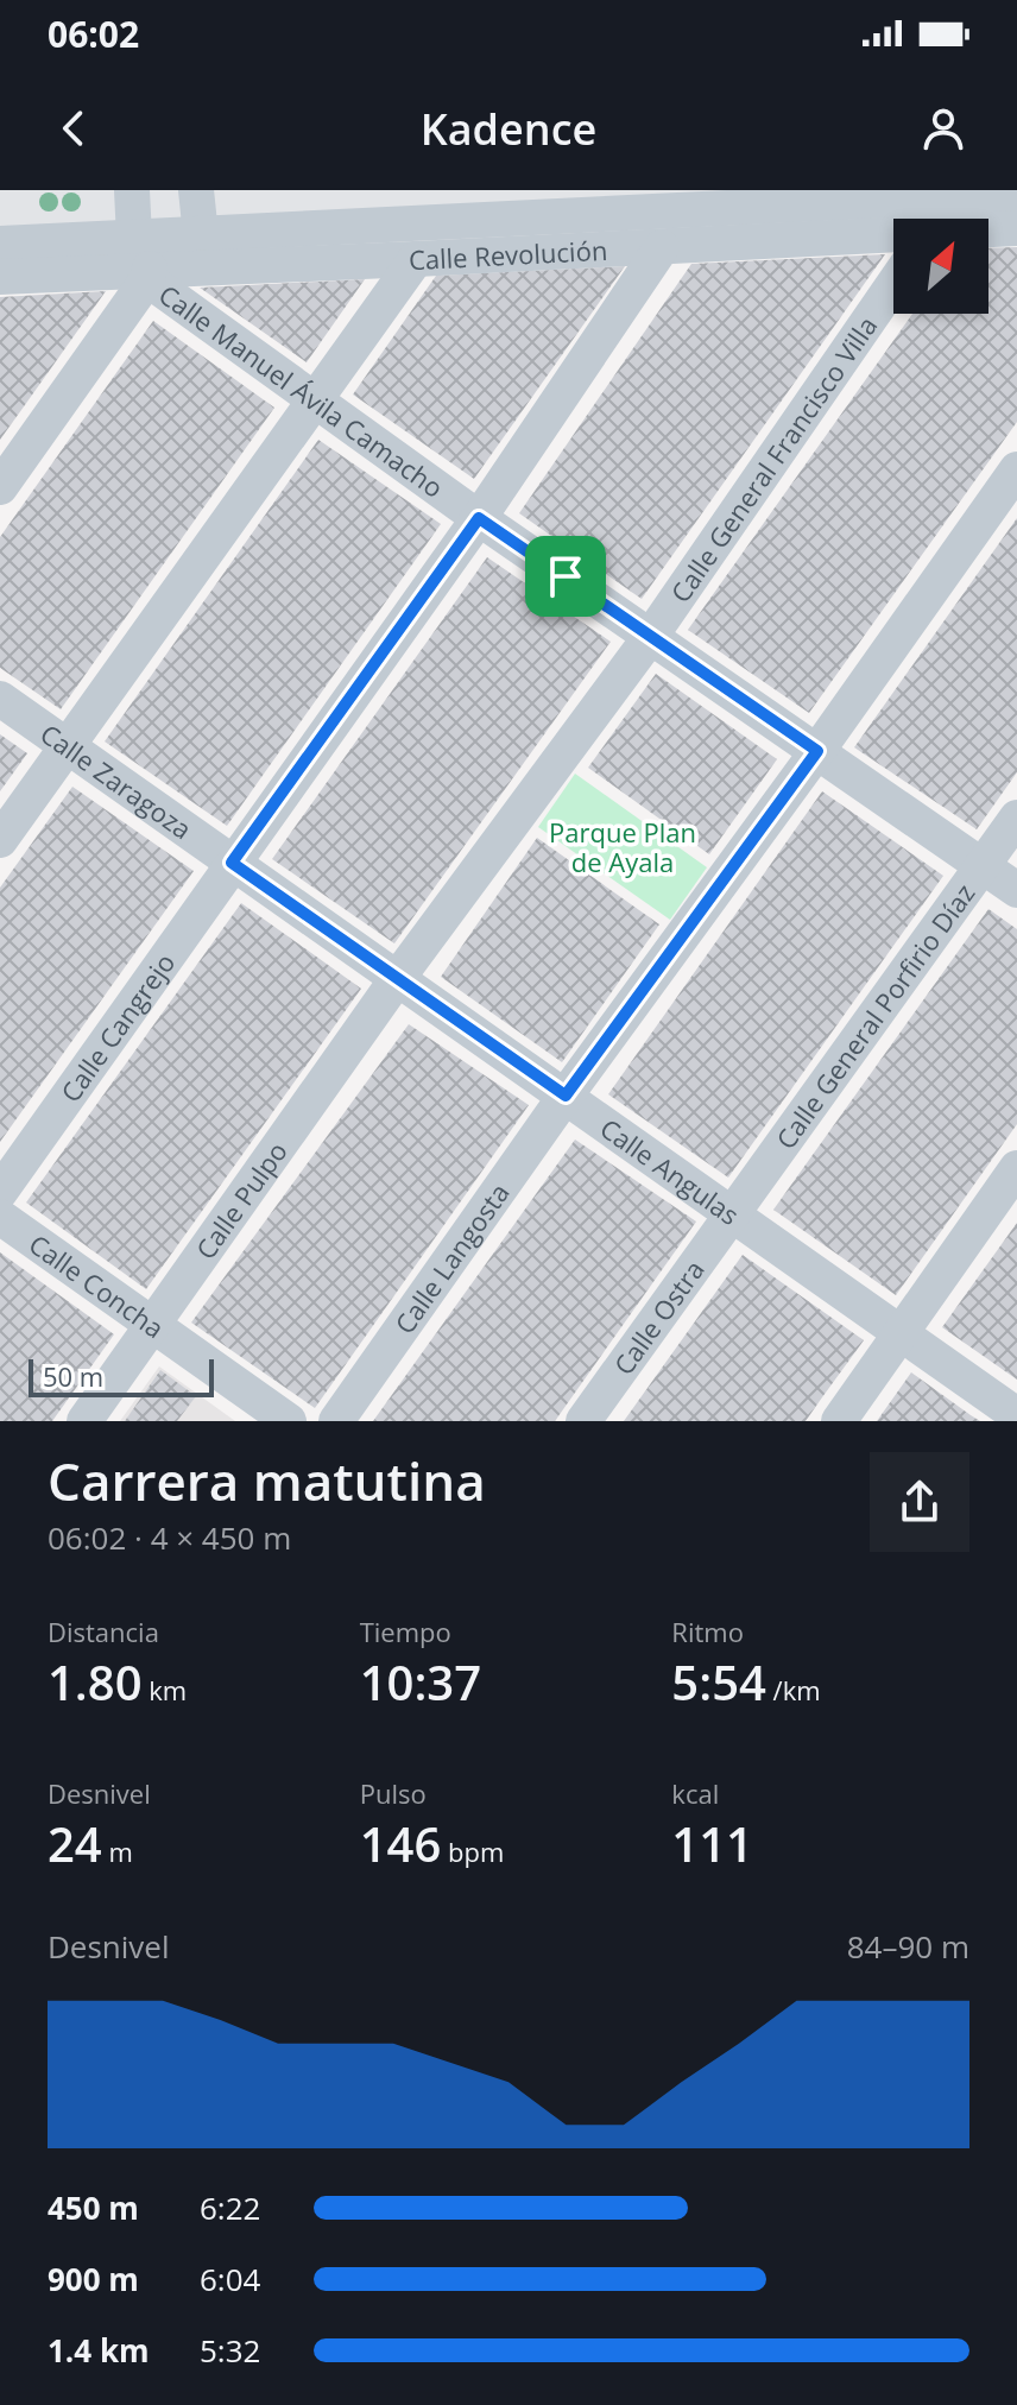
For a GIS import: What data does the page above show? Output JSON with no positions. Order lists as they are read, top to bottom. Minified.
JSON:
{"streets":{"street":["Calle Revolución","Calle Manuel Ávila Camacho","Calle General Francisco Villa","Calle Zaragoza","Calle General Porfirio Díaz","Calle Cangrejo","Calle Angulas","Calle Pulpo","Calle Langosta","Calle Concha","Calle Ostra"]},"crossings":[["Calle Revolución","Calle Manuel Ávila Camacho"],["Calle Revolución","Calle Cangrejo"],["Calle Manuel Ávila Camacho","Calle General Francisco Villa"],["Calle Manuel Ávila Camacho","Calle General Porfirio Díaz"],["Calle Manuel Ávila Camacho","Calle Cangrejo"],["Calle Manuel Ávila Camacho","Calle Langosta"],["Calle General Francisco Villa","Calle Angulas"],["Calle General Francisco Villa","Calle Pulpo"],["Calle Zaragoza","Calle Cangrejo"],["Calle Zaragoza","Calle Angulas"],["Calle General Porfirio Díaz","Calle Angulas"],["Calle General Porfirio Díaz","Calle Ostra"],["Calle Cangrejo","Calle Angulas"],["Calle Angulas","Calle Pulpo"],["Calle Angulas","Calle Langosta"],["Calle Angulas","Calle Ostra"],["Calle Pulpo","Calle Concha"]],"parks":["Parque Plan de Ayala"],"scale_bar":"50 m","north":"top right","page":{"status":"06:02","header":"Kadence","scale":"50 m","heading":["Carrera matutina","06:02 · 4 × 450 m"],"stats":[["Distancia","1.80 km"],["Tiempo","10:37"],["Ritmo","5:54 /km"],["Desnivel","24 m"],["Pulso","146 bpm"],["kcal","111"]],"chart":["Desnivel","84–90 m"],"list":[{"name":"450 m","note":"6:22"},{"name":"900 m","note":"6:04"},{"name":"1.4 km","note":"5:32"}]}}
